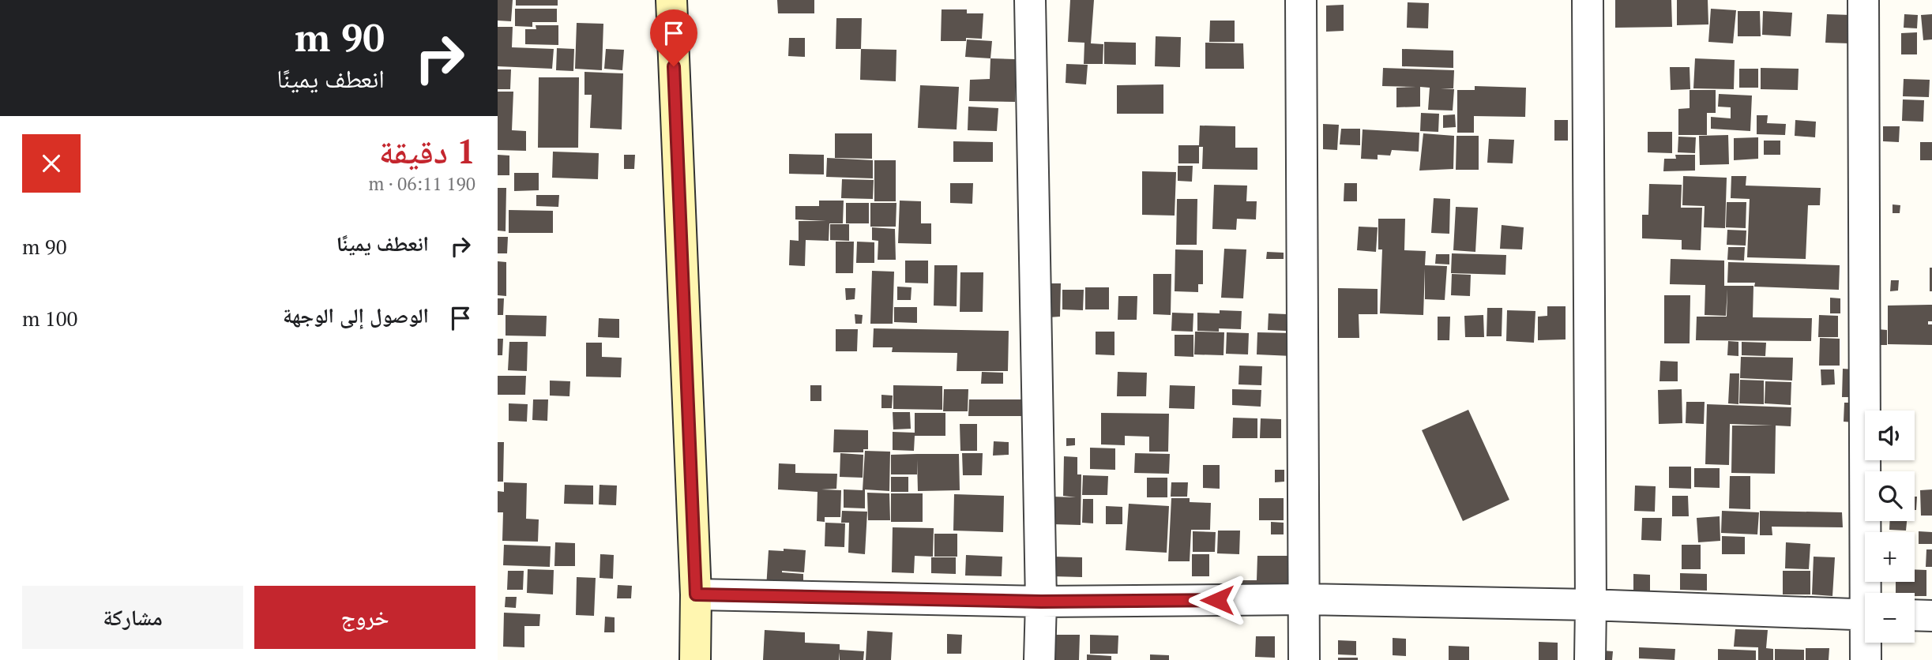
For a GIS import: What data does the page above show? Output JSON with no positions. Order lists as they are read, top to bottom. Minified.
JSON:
{"page":{"turn":["90 m","انعطف يمينًا"],"heading":["1 دقيقة","190 m · 06:11"],"list":[{"name":"انعطف يمينًا","value":"90 m"},{"name":"الوصول إلى الوجهة","value":"100 m"}],"map_buttons":["+","−"],"buttons":["خروج","مشاركة"]}}
